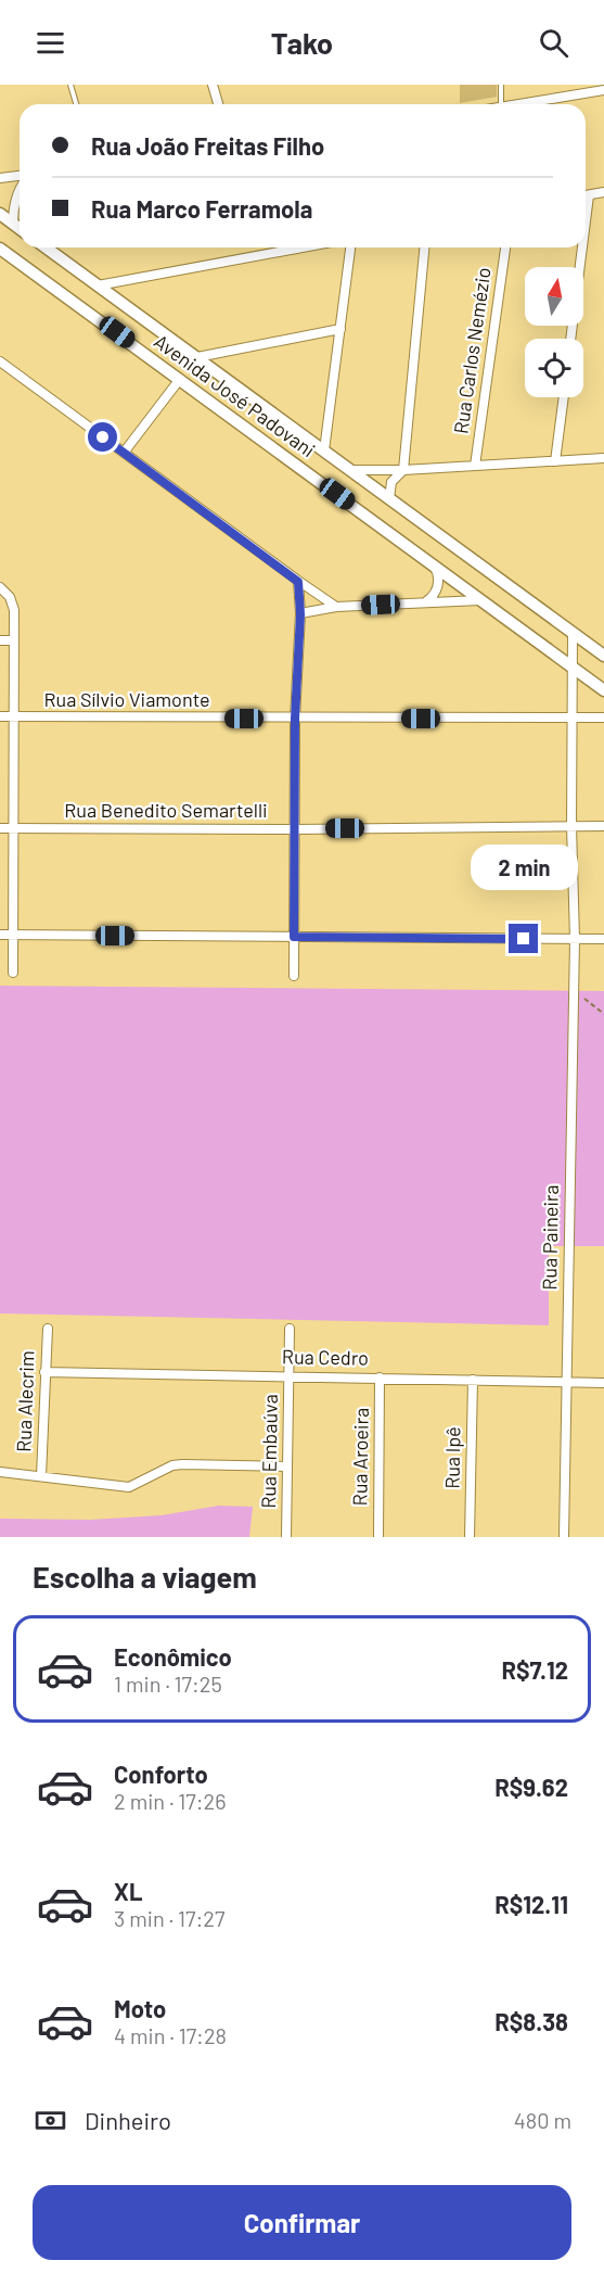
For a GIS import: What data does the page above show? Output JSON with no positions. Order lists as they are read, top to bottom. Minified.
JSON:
{"streets":{"street":["Rua Carlos Nemézio","Avenida José Padovani","Rua Sílvio Viamonte","Rua Benedito Semartelli","Rua Paineira","Rua Cedro","Rua Alecrim","Rua Embaúva","Rua Aroeira","Rua Ipê"]},"crossings":[["Avenida José Padovani","Rua Paineira"],["Rua Sílvio Viamonte","Rua Paineira"],["Rua Benedito Semartelli","Rua Paineira"],["Rua Paineira","Rua Cedro"],["Rua Cedro","Rua Alecrim"],["Rua Cedro","Rua Embaúva"],["Rua Cedro","Rua Aroeira"],["Rua Cedro","Rua Ipê"]],"north":"top","page":{"header":"Tako","banner":["Rua João Freitas Filho","Rua Marco Ferramola"],"bubble":"2 min","heading":"Escolha a viagem","list":[{"name":"Econômico","note":"1 min · 17:25","value":"R$7.12"},{"name":"Conforto","note":"2 min · 17:26","value":"R$9.62"},{"name":"XL","note":"3 min · 17:27","value":"R$12.11"},{"name":"Moto","note":"4 min · 17:28","value":"R$8.38"}],"pay":["Dinheiro","480 m"],"buttons":"Confirmar"}}
